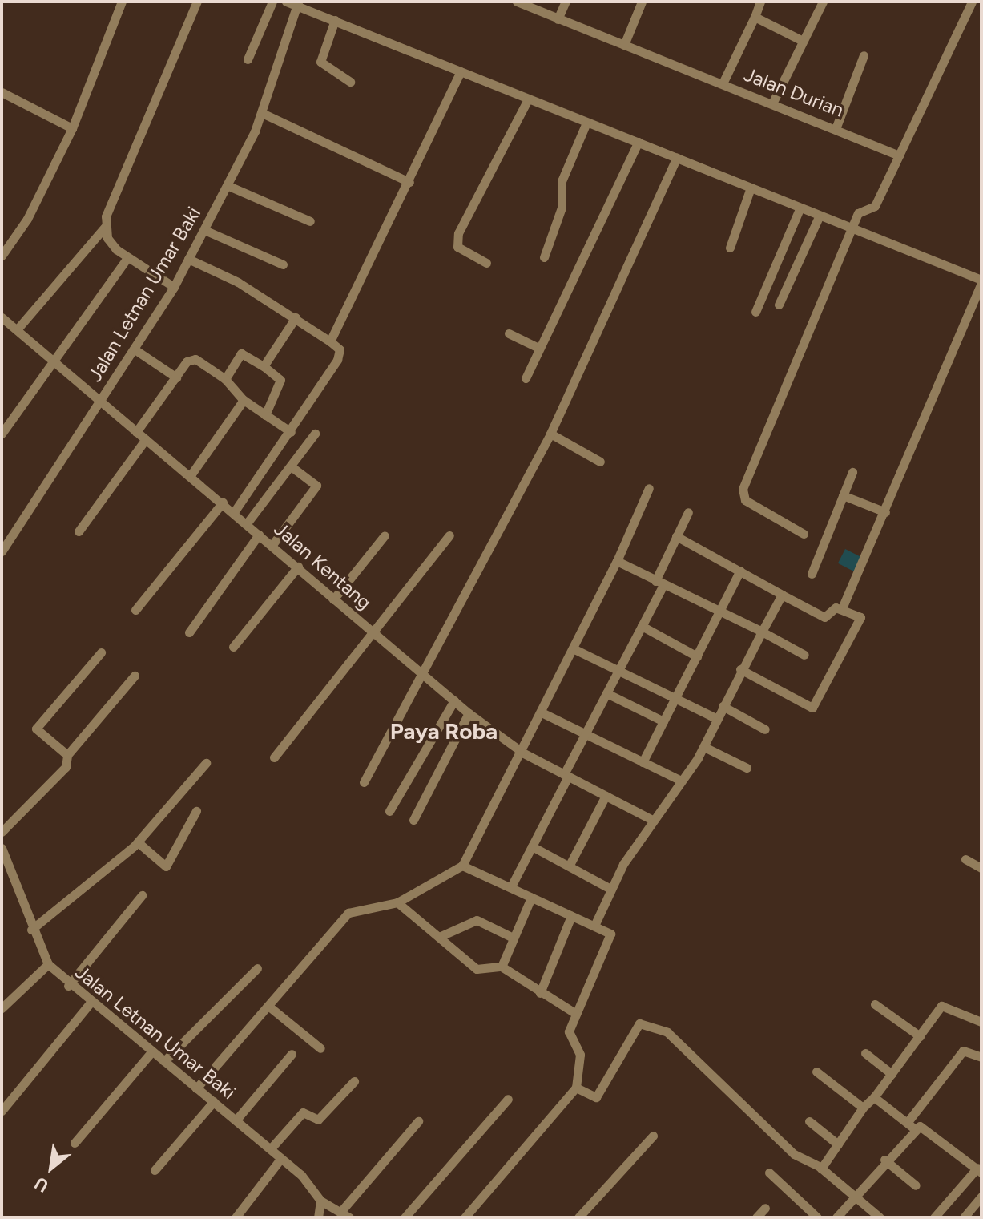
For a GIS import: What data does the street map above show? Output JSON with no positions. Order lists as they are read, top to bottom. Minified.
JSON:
{"streets":{"street":["Jalan Durian","Jalan Letnan Umar Baki","Jalan Kentang"]},"crossings":[["Jalan Letnan Umar Baki","Jalan Kentang"]],"districts":["Paya Roba"],"north":"bottom left"}
